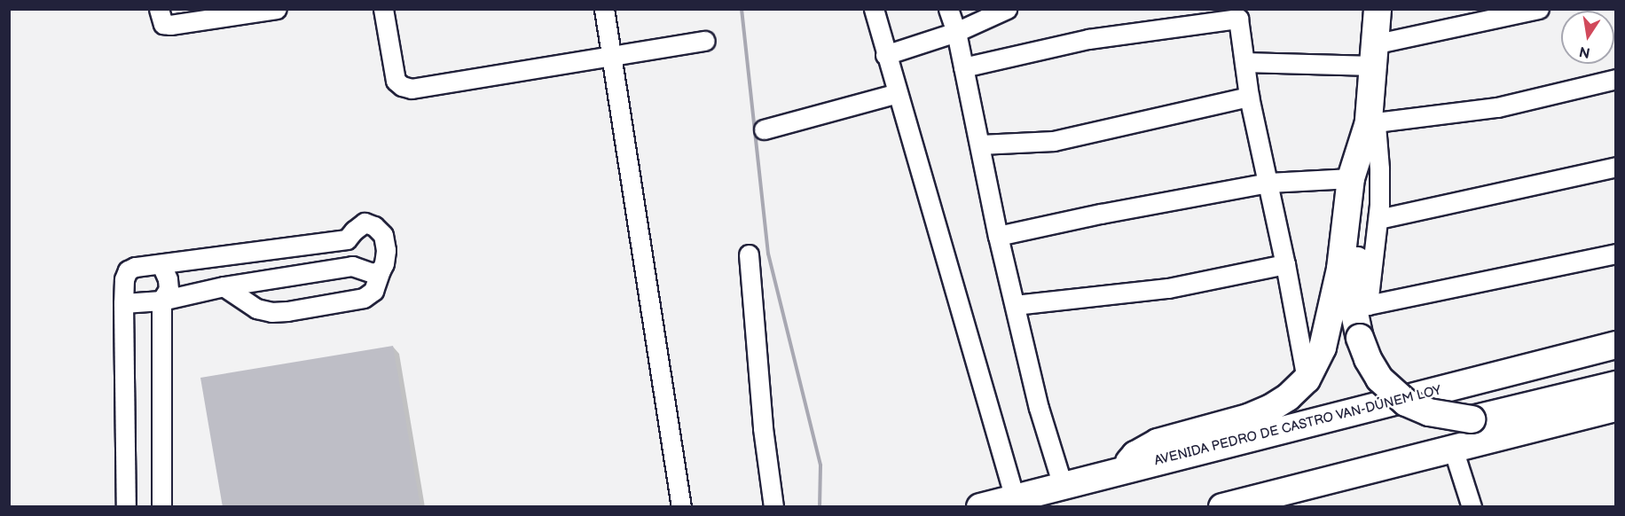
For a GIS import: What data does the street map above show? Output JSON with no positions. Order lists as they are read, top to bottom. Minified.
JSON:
{"streets":{"highway":["AVENIDA PEDRO DE CASTRO VAN-DÚNEM LOY"]},"north":"bottom"}
